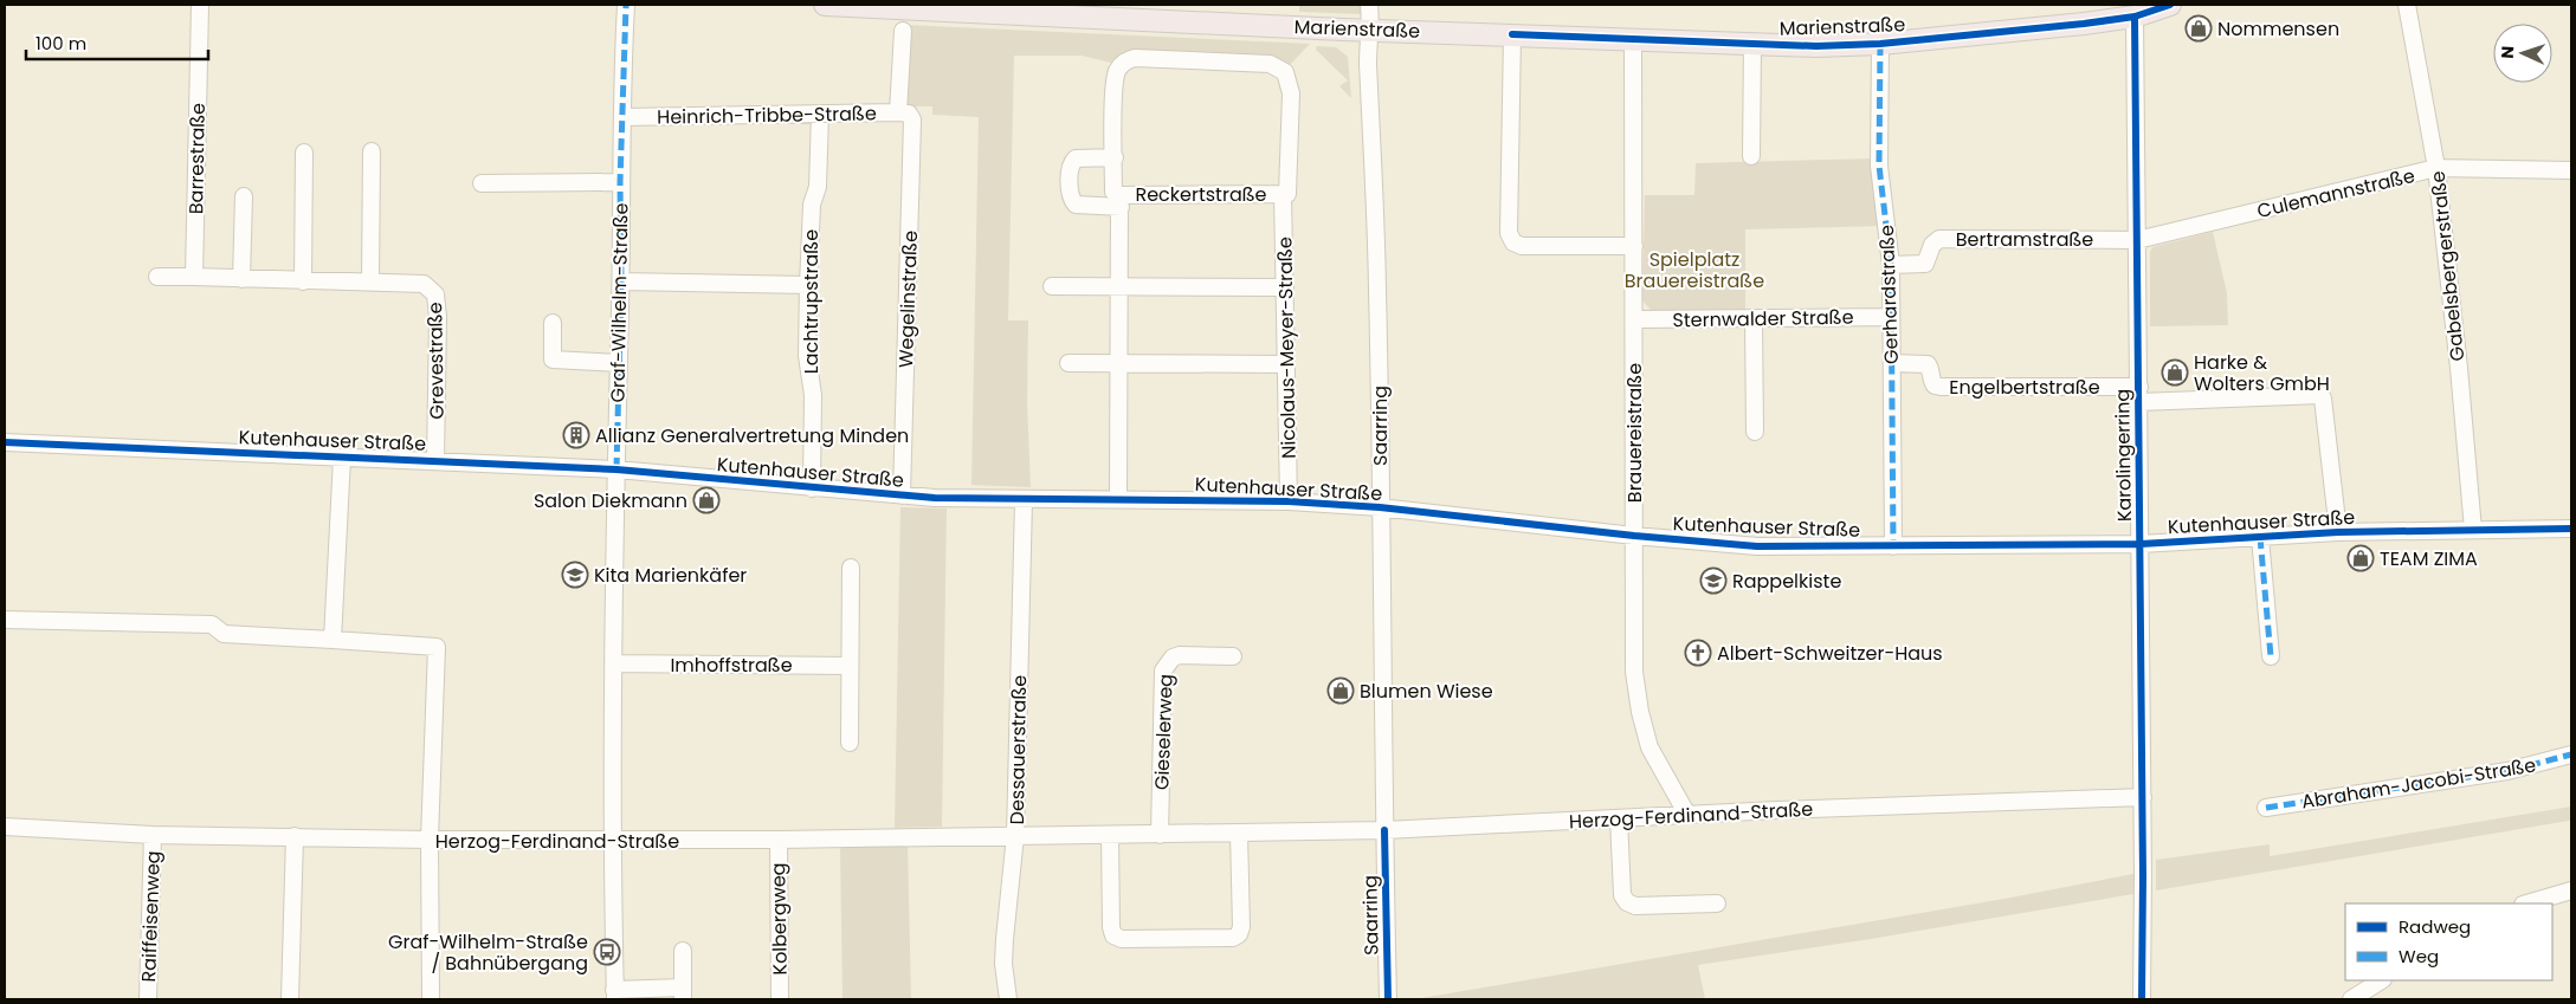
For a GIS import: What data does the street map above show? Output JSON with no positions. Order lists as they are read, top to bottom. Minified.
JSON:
{"streets":{"main road":["Marienstraße"],"street":["Heinrich-Tribbe-Straße","Barrestraße","Culemannstraße","Reckertstraße","Bertramstraße","Gabelsbergerstraße","Gerhardstraße","Wegelinstraße","Lachtrupstraße","Graf-Wilhelm-Straße","Sternwalder Straße","Nicolaus-Meyer-Straße","Grevestraße","Engelbertstraße","Saarring","Brauereistraße","Kutenhauser Straße","Karolingerring","Imhoffstraße","Gieselerweg","Dessauerstraße","Abraham-Jacobi-Straße","Herzog-Ferdinand-Straße","Raiffeisenweg","Kolbergweg"]},"crossings":[["Marienstraße","Gerhardstraße"],["Marienstraße","Saarring"],["Marienstraße","Brauereistraße"],["Marienstraße","Karolingerring"],["Heinrich-Tribbe-Straße","Wegelinstraße"],["Heinrich-Tribbe-Straße","Lachtrupstraße"],["Heinrich-Tribbe-Straße","Graf-Wilhelm-Straße"],["Barrestraße","Grevestraße"],["Culemannstraße","Bertramstraße"],["Culemannstraße","Gabelsbergerstraße"],["Culemannstraße","Karolingerring"],["Reckertstraße","Nicolaus-Meyer-Straße"],["Bertramstraße","Gerhardstraße"],["Bertramstraße","Karolingerring"],["Gabelsbergerstraße","Kutenhauser Straße"],["Gerhardstraße","Sternwalder Straße"],["Gerhardstraße","Engelbertstraße"],["Gerhardstraße","Kutenhauser Straße"],["Wegelinstraße","Kutenhauser Straße"],["Lachtrupstraße","Kutenhauser Straße"],["Graf-Wilhelm-Straße","Kutenhauser Straße"],["Graf-Wilhelm-Straße","Imhoffstraße"],["Graf-Wilhelm-Straße","Herzog-Ferdinand-Straße"],["Sternwalder Straße","Brauereistraße"],["Nicolaus-Meyer-Straße","Kutenhauser Straße"],["Grevestraße","Kutenhauser Straße"],["Engelbertstraße","Karolingerring"],["Saarring","Kutenhauser Straße"],["Saarring","Herzog-Ferdinand-Straße"],["Brauereistraße","Kutenhauser Straße"],["Brauereistraße","Herzog-Ferdinand-Straße"],["Kutenhauser Straße","Karolingerring"],["Kutenhauser Straße","Dessauerstraße"],["Karolingerring","Herzog-Ferdinand-Straße"],["Gieselerweg","Herzog-Ferdinand-Straße"],["Dessauerstraße","Herzog-Ferdinand-Straße"],["Herzog-Ferdinand-Straße","Raiffeisenweg"],["Herzog-Ferdinand-Straße","Kolbergweg"]],"parks":["Spielplatz Brauereistraße"],"places":{"shop":["Nommensen","Harke & Wolters GmbH","Salon Diekmann","TEAM ZIMA","Blumen Wiese"],"building":["Allianz Generalvertretung Minden"],"school or university":["Kita Marienkäfer","Rappelkiste"],"church":["Albert-Schweitzer-Haus"],"bus stop":["Graf-Wilhelm-Straße / Bahnübergang"]},"legend":["Radweg","Weg"],"scale_bar":"100 m","north":"left"}
